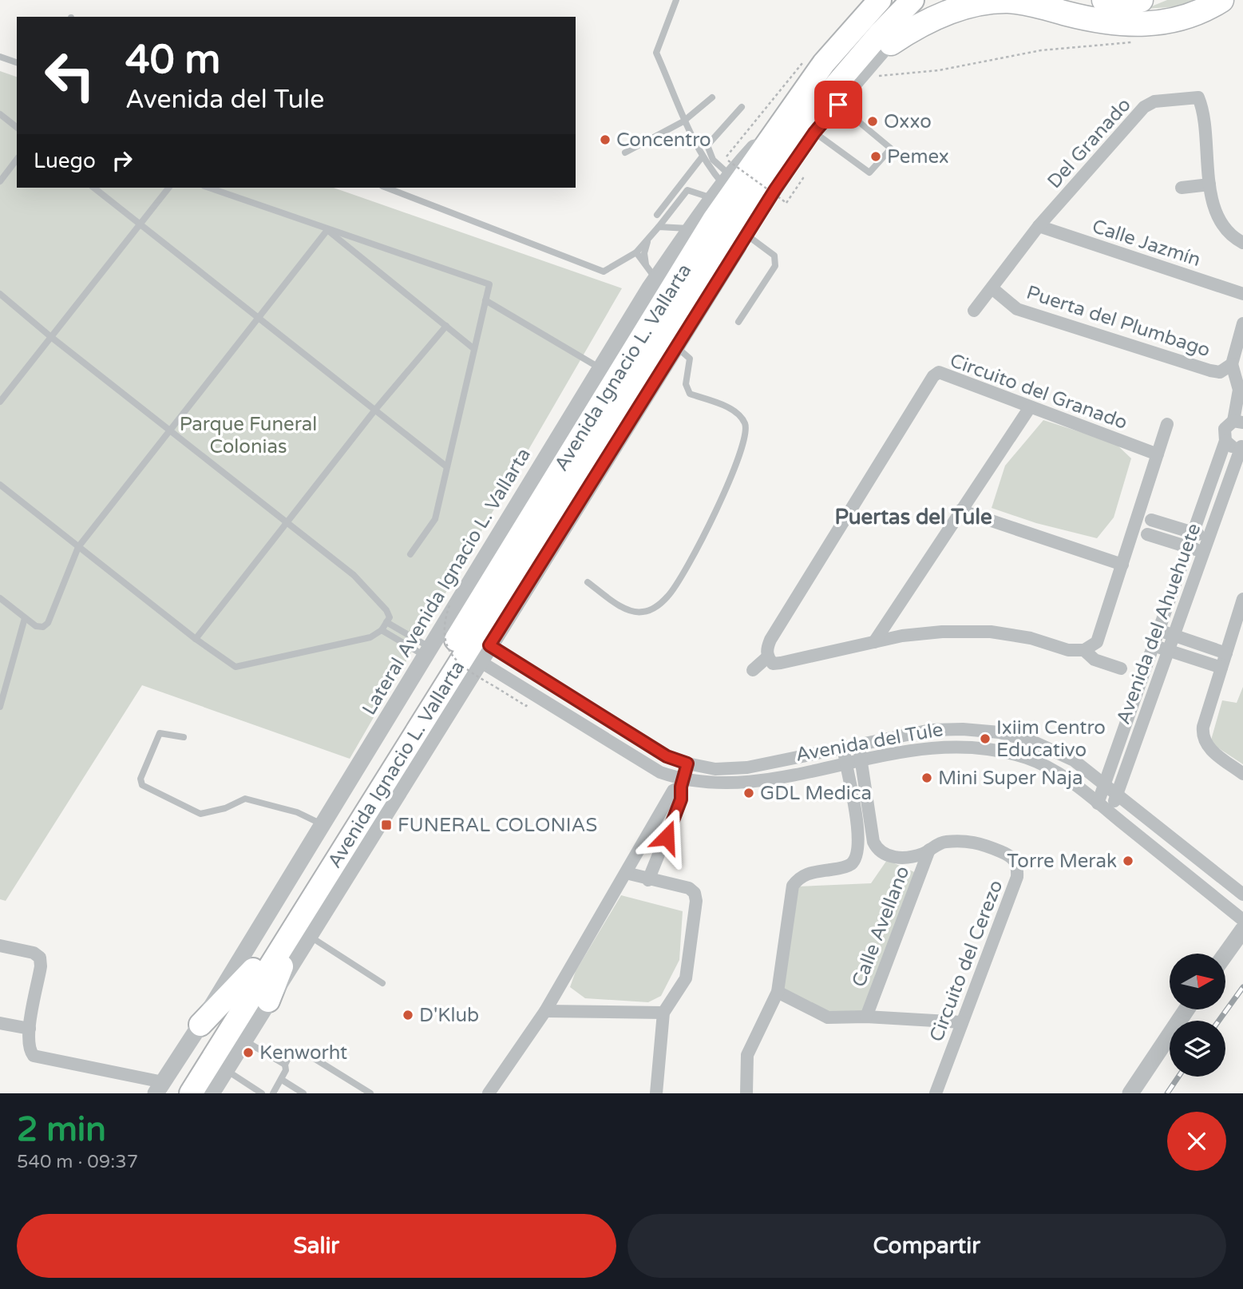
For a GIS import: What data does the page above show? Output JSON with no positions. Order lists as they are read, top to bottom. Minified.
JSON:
{"streets":{"highway":["Avenida Ignacio L. Vallarta"],"street":["Del Granado","Calle Jazmín","Puerta del Plumbago","Circuito del Granado","Lateral Avenida Ignacio L. Vallarta","Avenida del Ahuehuete","Avenida del Tule","Calle Avellano","Circuito del Cerezo"]},"crossings":[["Del Granado","Calle Jazmín"],["Del Granado","Puerta del Plumbago"],["Avenida Ignacio L. Vallarta","Lateral Avenida Ignacio L. Vallarta"],["Avenida del Ahuehuete","Avenida del Tule"],["Calle Avellano","Circuito del Cerezo"]],"districts":["Puertas del Tule"],"parks":["Parque Funeral Colonias"],"places":{"other":["Oxxo","Concentro","Pemex","Ixiim Centro Educativo","Mini Super Naja","GDL Medica","Torre Merak","D'Klub","Kenworht"],"transit":["FUNERAL COLONIAS"]},"north":"right","page":{"turn":["40 m","Avenida del Tule"],"then":"Luego","heading":["2 min","540 m · 09:37"],"buttons":["Salir","Compartir"]}}
